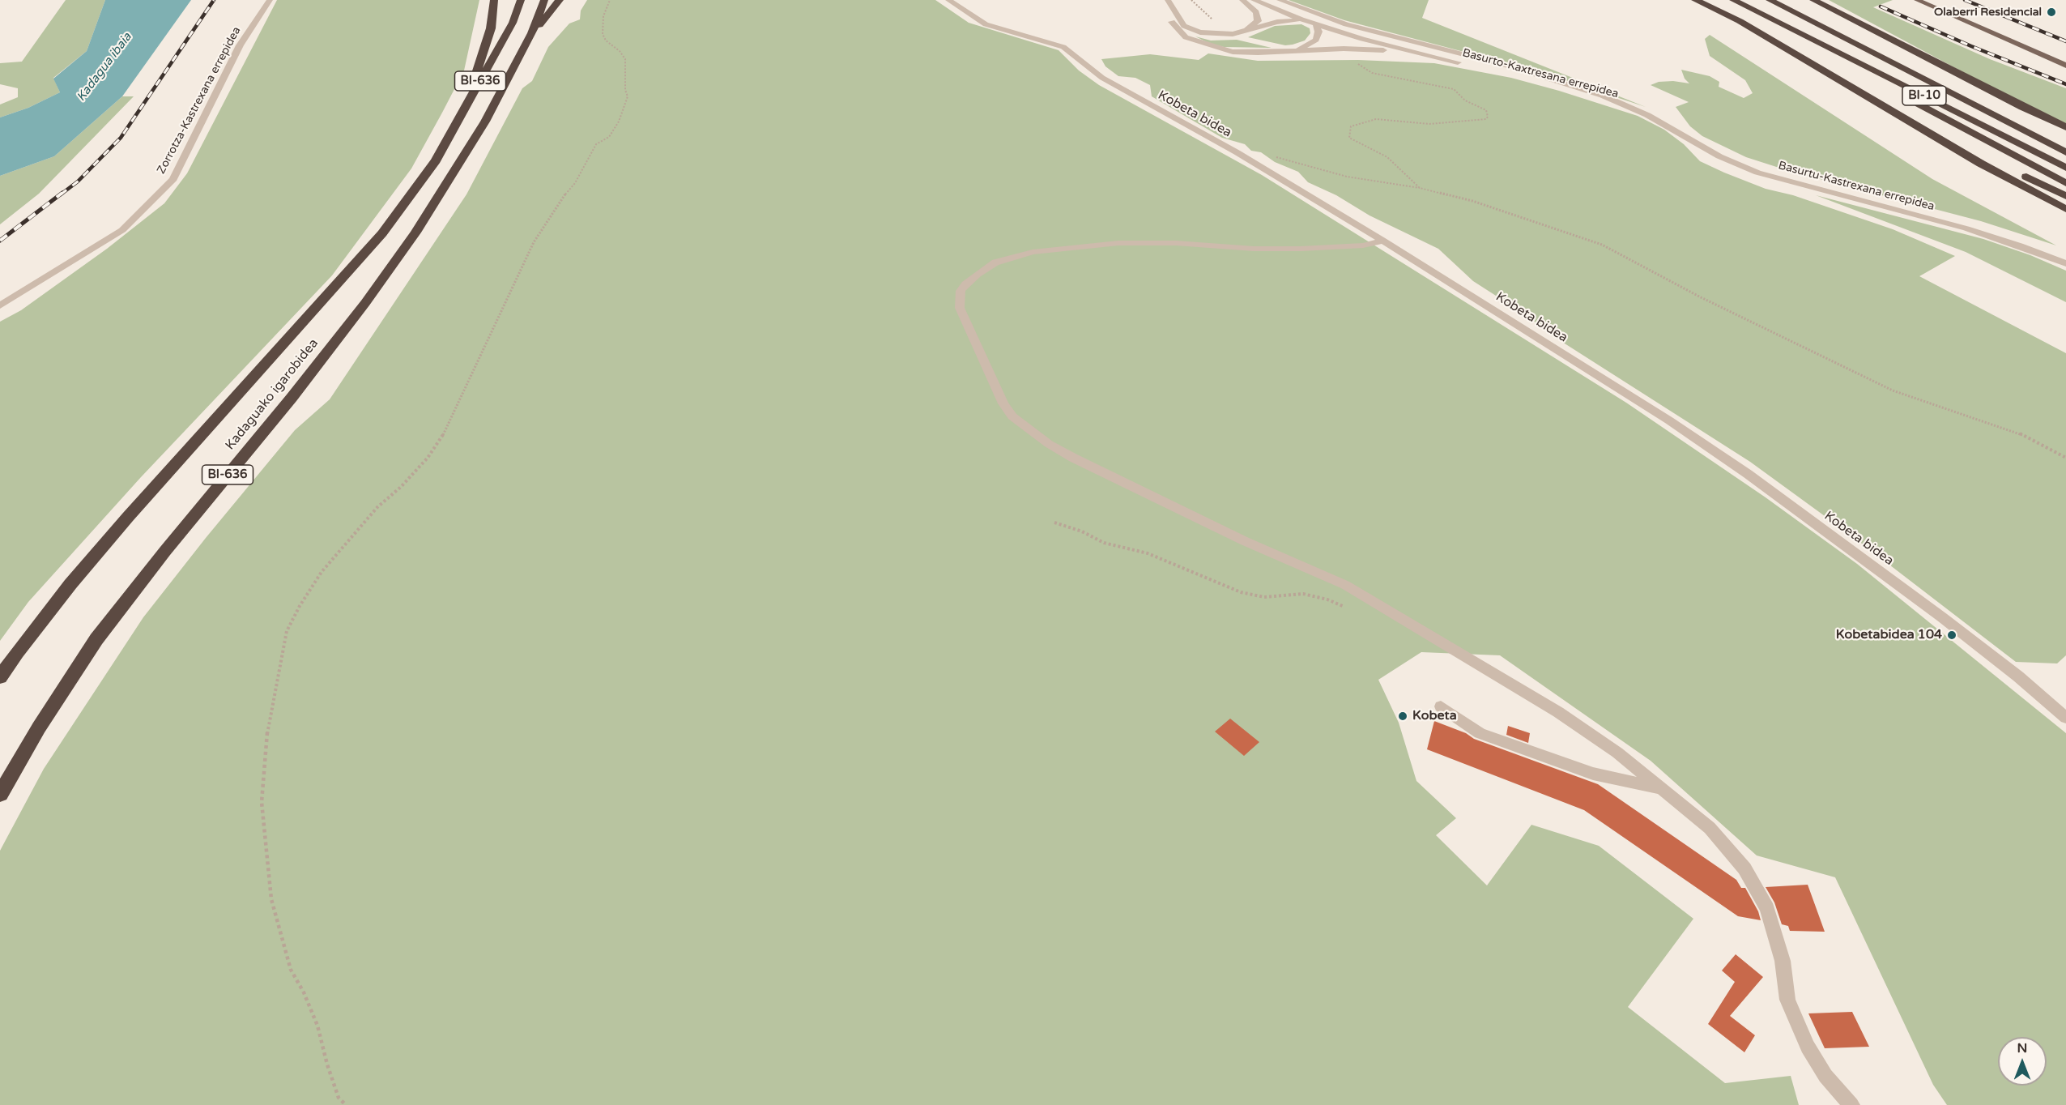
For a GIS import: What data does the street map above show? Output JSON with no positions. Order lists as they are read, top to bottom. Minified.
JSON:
{"streets":{"highway":["BI-636","BI-10","Kadaguako igarobidea"],"street":["Basurto-Kaxtresana errepidea","Zorrotza-Kastrexana errepidea","Kobeta bidea","Basurtu-Kastrexana errepidea"]},"crossings":[["Basurto-Kaxtresana errepidea","Basurtu-Kastrexana errepidea"]],"water":["Kadagua ibaia"],"places":["Olaberri Residencial","Kobetabidea 104","Kobeta"],"north":"top"}
